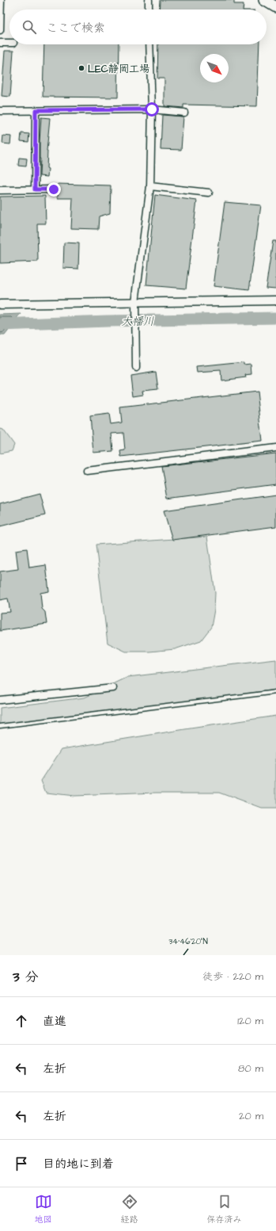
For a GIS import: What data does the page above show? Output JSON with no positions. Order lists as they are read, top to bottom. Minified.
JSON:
{"water":["大幡川"],"places":["LEC静岡工場"],"north":"bottom right","page":{"search":"ここで検索","heading":["3 分","徒歩 · 220 m"],"list":[["直進","120 m"],["左折","80 m"],["左折","20 m"],"目的地に到着"],"nav":["地図","経路","保存済み"]},"coordinates":["34°46'20\"N"]}
